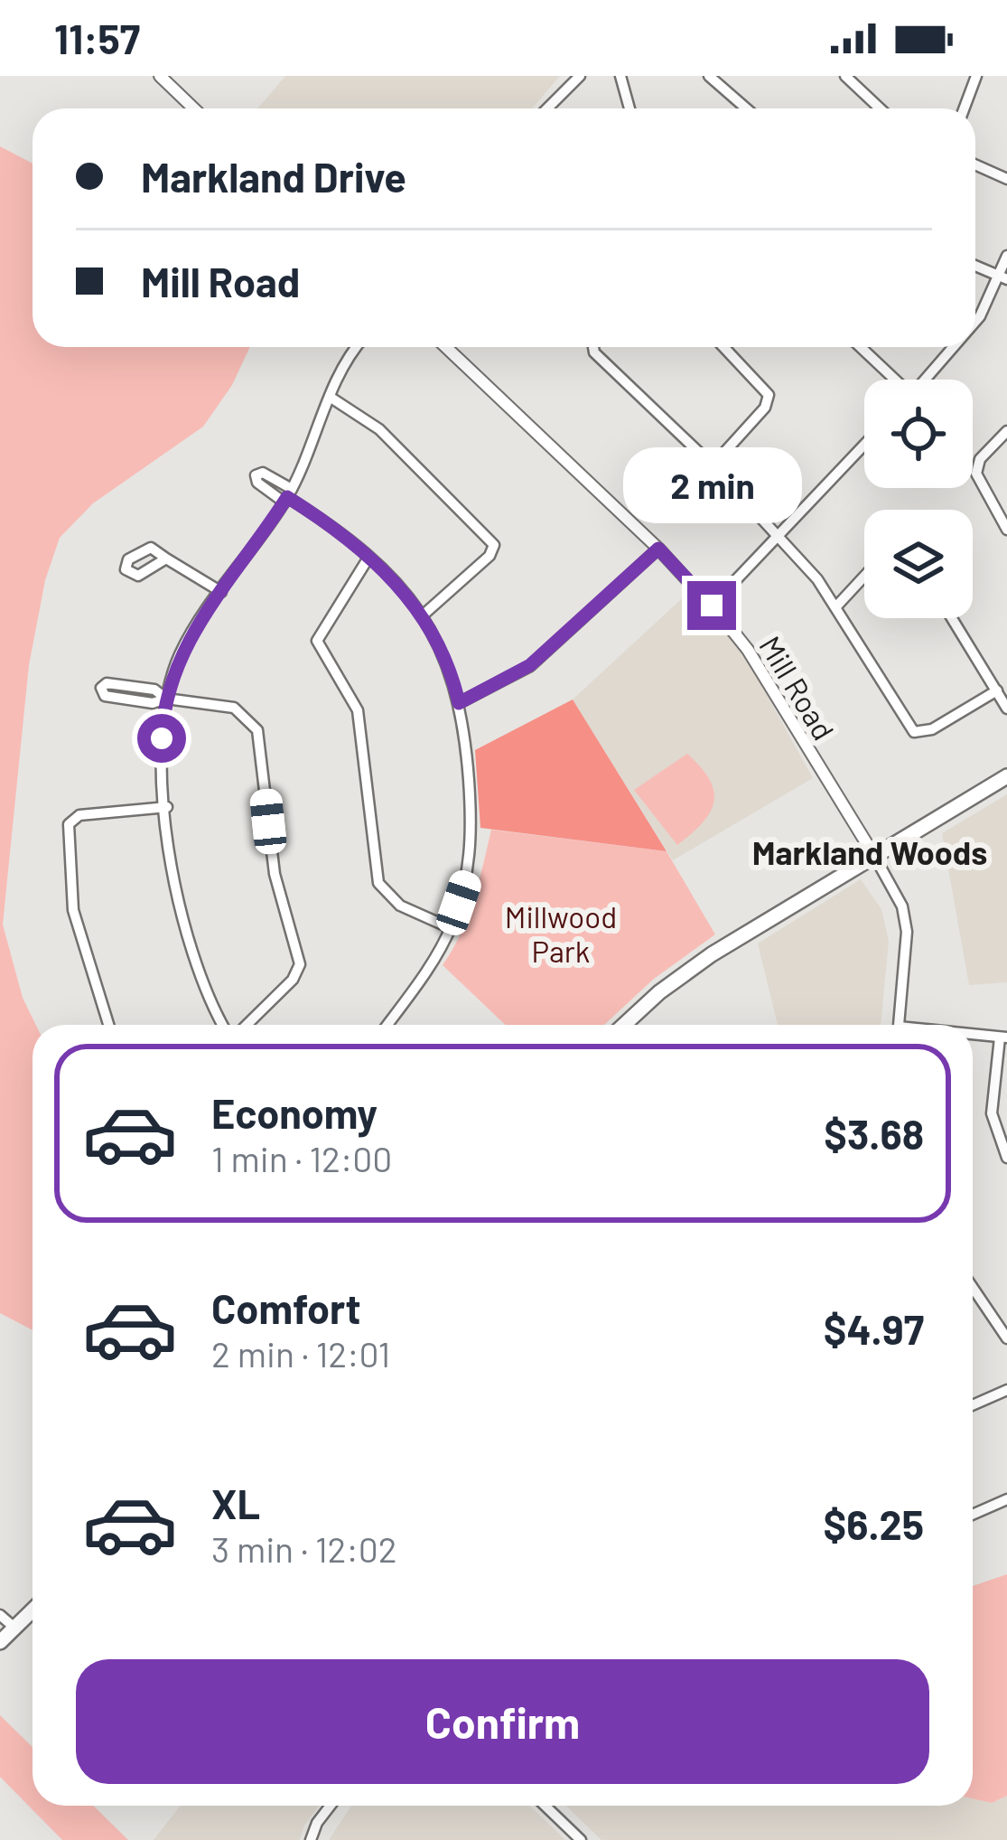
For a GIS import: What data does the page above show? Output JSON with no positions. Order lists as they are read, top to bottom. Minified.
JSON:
{"streets":{"street":["Mill Road"]},"districts":["Markland Woods"],"parks":["Millwood Park"],"page":{"status":"11:57","banner":["Markland Drive","Mill Road"],"bubble":"2 min","list":[{"name":"Economy","note":"1 min · 12:00","value":"$3.68"},{"name":"Comfort","note":"2 min · 12:01","value":"$4.97"},{"name":"XL","note":"3 min · 12:02","value":"$6.25"}],"buttons":"Confirm"}}
